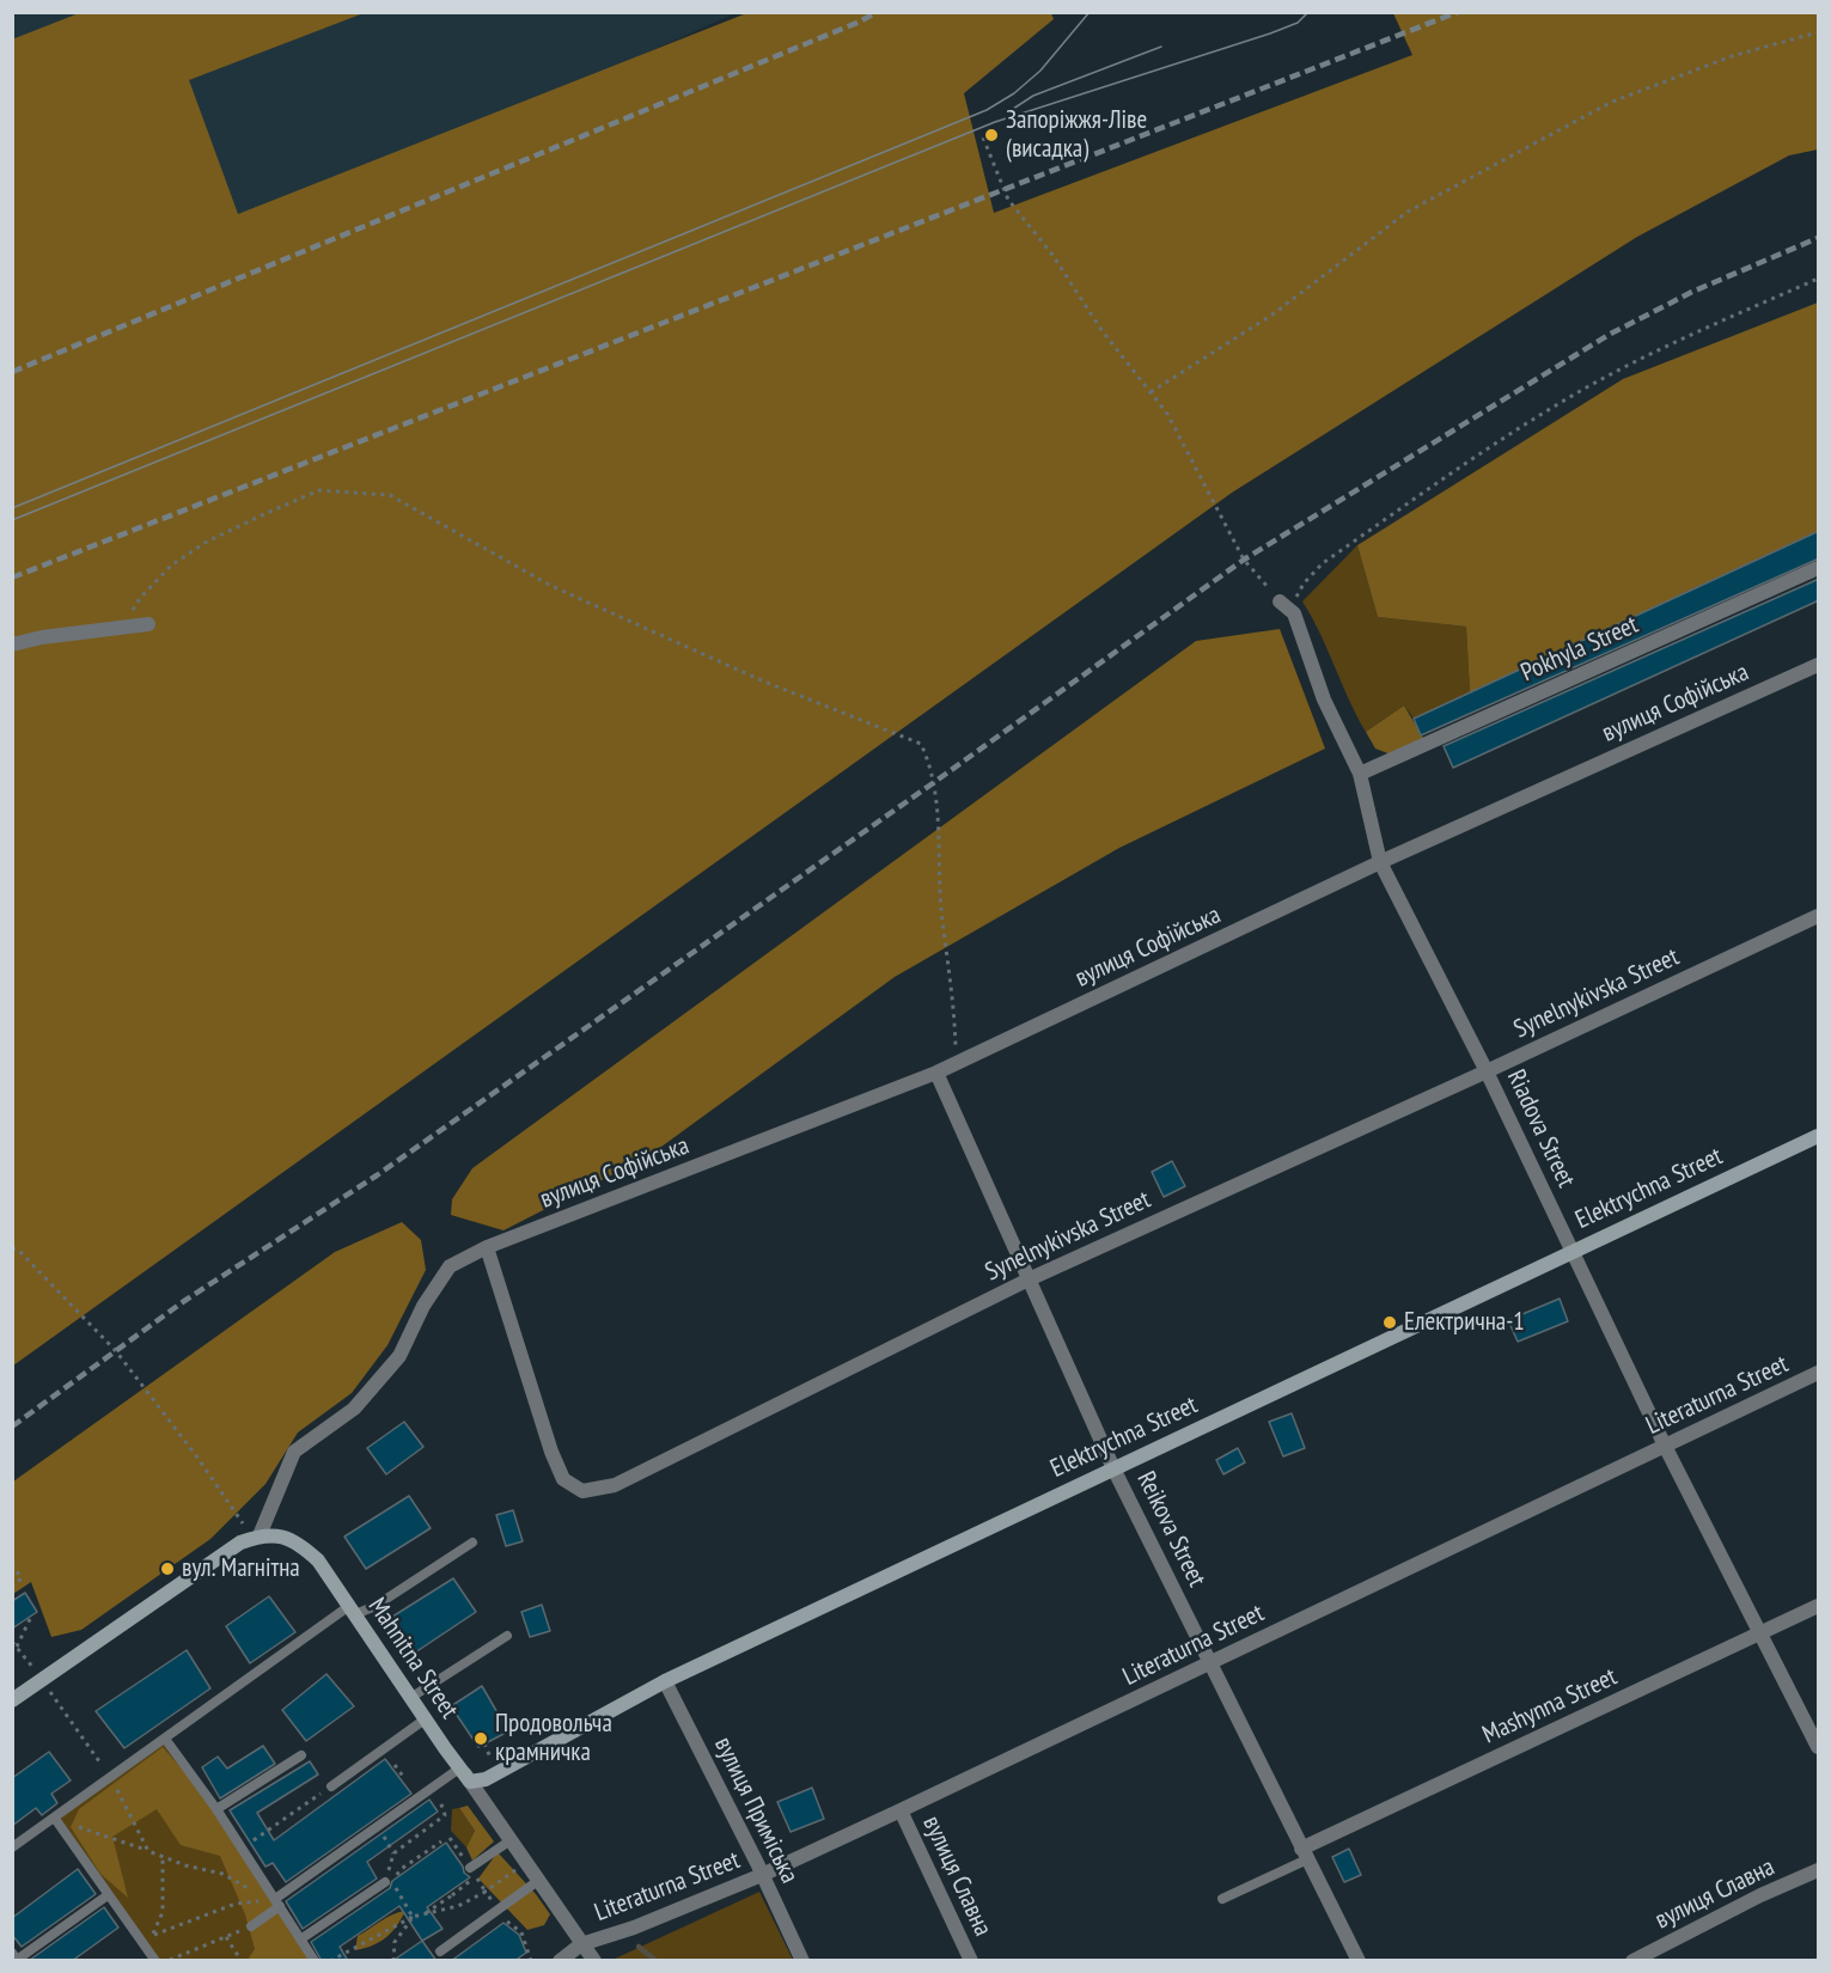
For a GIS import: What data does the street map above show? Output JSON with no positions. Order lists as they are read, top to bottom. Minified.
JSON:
{"streets":{"street":["Pokhyla Street","вулиця Софійська","Synelnykivska Street","Riadova Street","Elektrychna Street","Literaturna Street","Reikova Street","Mahnitna Street","Mashynna Street","вулиця Приміська","вулиця Славна"]},"crossings":[["Pokhyla Street","Riadova Street"],["вулиця Софійська","Synelnykivska Street"],["вулиця Софійська","Riadova Street"],["вулиця Софійська","Reikova Street"],["вулиця Софійська","Mahnitna Street"],["Synelnykivska Street","Riadova Street"],["Synelnykivska Street","Reikova Street"],["Riadova Street","Elektrychna Street"],["Riadova Street","Literaturna Street"],["Riadova Street","Mashynna Street"],["Elektrychna Street","Reikova Street"],["Elektrychna Street","Mahnitna Street"],["Elektrychna Street","вулиця Приміська"],["Literaturna Street","Reikova Street"],["Literaturna Street","Mahnitna Street"],["Literaturna Street","вулиця Приміська"],["Literaturna Street","вулиця Славна"],["Reikova Street","Mashynna Street"]],"places":["Запоріжжя-Ліве (висадка)","Електрична-1","вул. Магнітна","Продовольча крамничка"]}
